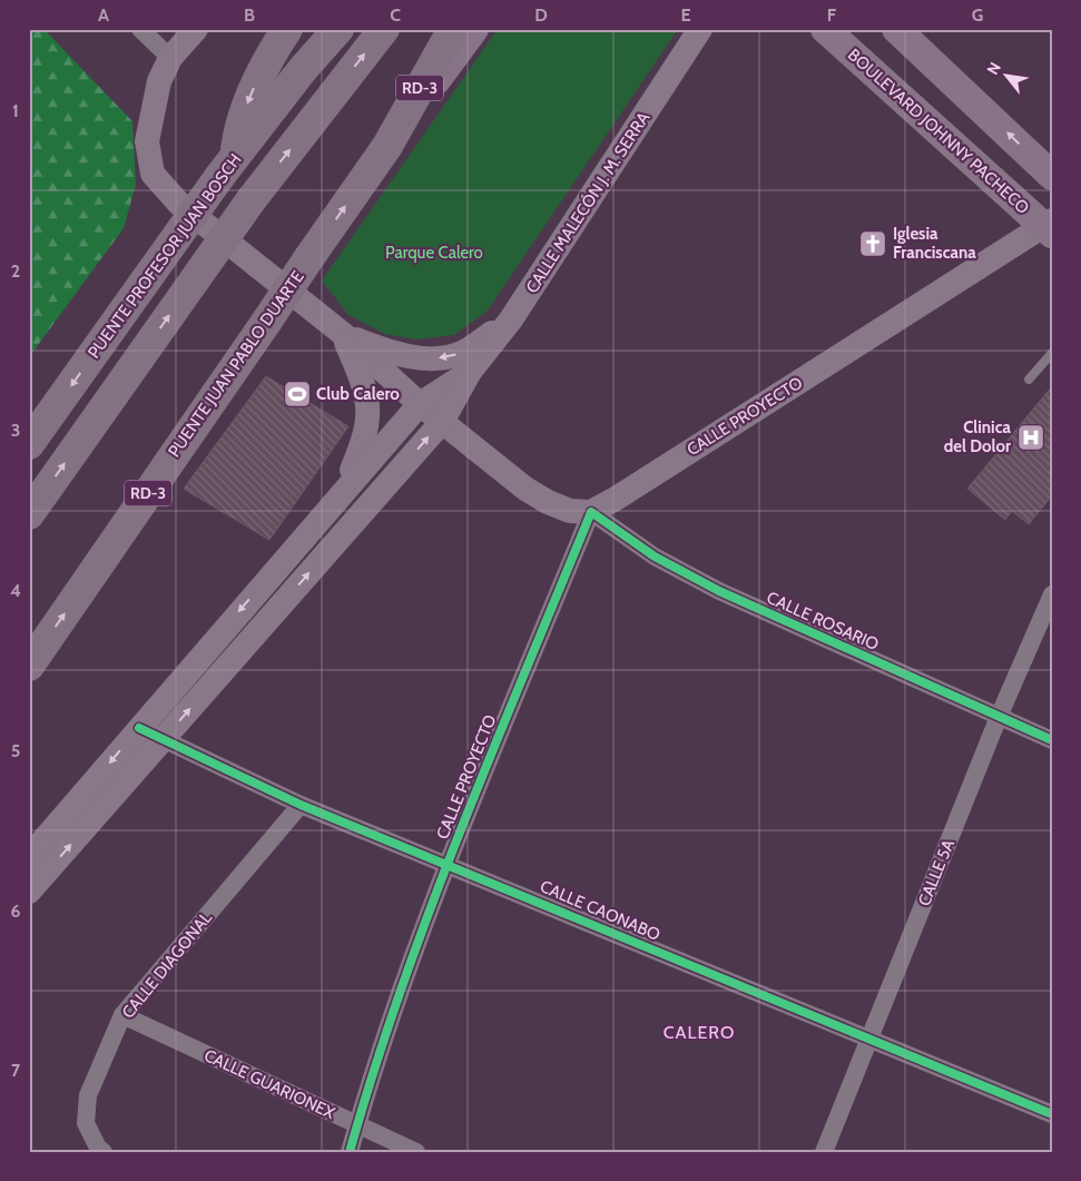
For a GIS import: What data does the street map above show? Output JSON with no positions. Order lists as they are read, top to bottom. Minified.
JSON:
{"streets":{"highway":["RD-3","PUENTE PROFESOR JUAN BOSCH","PUENTE JUAN PABLO DUARTE"],"main road":["BOULEVARD JOHNNY PACHECO","CALLE MALECÓN J. M. SERRA","CALLE PROYECTO","CALLE ROSARIO"],"street":["CALLE 5A","CALLE CAONABO","CALLE DIAGONAL","CALLE GUARIONEX"]},"crossings":[["RD-3","PUENTE JUAN PABLO DUARTE"],["BOULEVARD JOHNNY PACHECO","CALLE PROYECTO"],["CALLE PROYECTO","CALLE ROSARIO"],["CALLE PROYECTO","CALLE CAONABO"],["CALLE PROYECTO","CALLE GUARIONEX"],["CALLE ROSARIO","CALLE 5A"],["CALLE 5A","CALLE CAONABO"],["CALLE CAONABO","CALLE DIAGONAL"],["CALLE DIAGONAL","CALLE GUARIONEX"]],"districts":["CALERO"],"parks":["Parque Calero"],"places":{"church":["Iglesia Franciscana"],"sports":["Club Calero"],"hospital":["Clinica del Dolor"]},"north":"top left","grid":{"columns":["A","B","C","D","E","F","G"],"rows":["1","2","3","4","5","6","7"]}}
